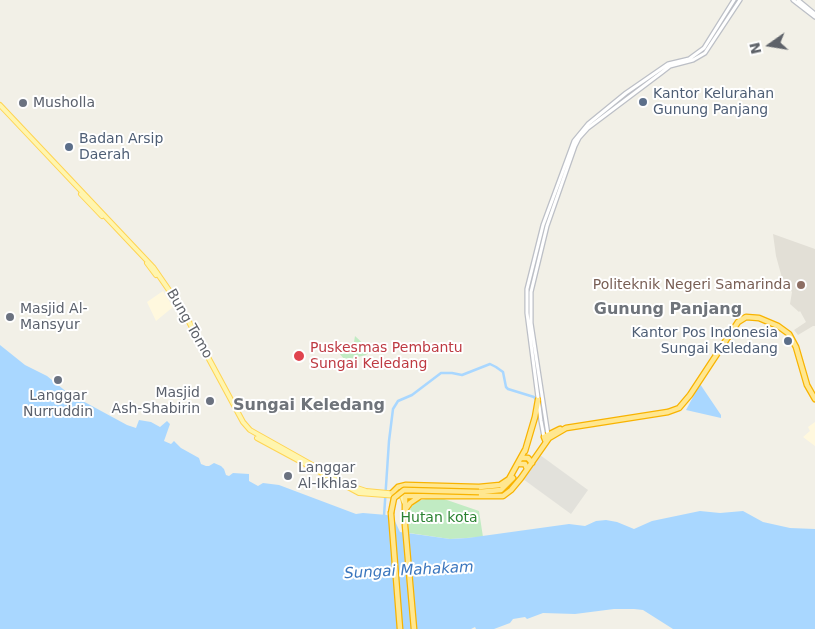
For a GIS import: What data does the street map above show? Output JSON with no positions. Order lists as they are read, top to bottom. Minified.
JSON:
{"streets":{"main road":["Bung Tomo"]},"districts":["Gunung Panjang","Sungai Keledang"],"water":["Sungai Mahakam"],"parks":["Hutan kota"],"places":["Kantor Kelurahan Gunung Panjang","Musholla","Badan Arsip Daerah","Politeknik Negeri Samarinda","Masjid Al- Mansyur","Kantor Pos Indonesia Sungai Keledang","Puskesmas Pembantu Sungai Keledang","Langgar Nurruddin","Masjid Ash-Shabirin","Langgar Al-Ikhlas"],"north":"left"}
